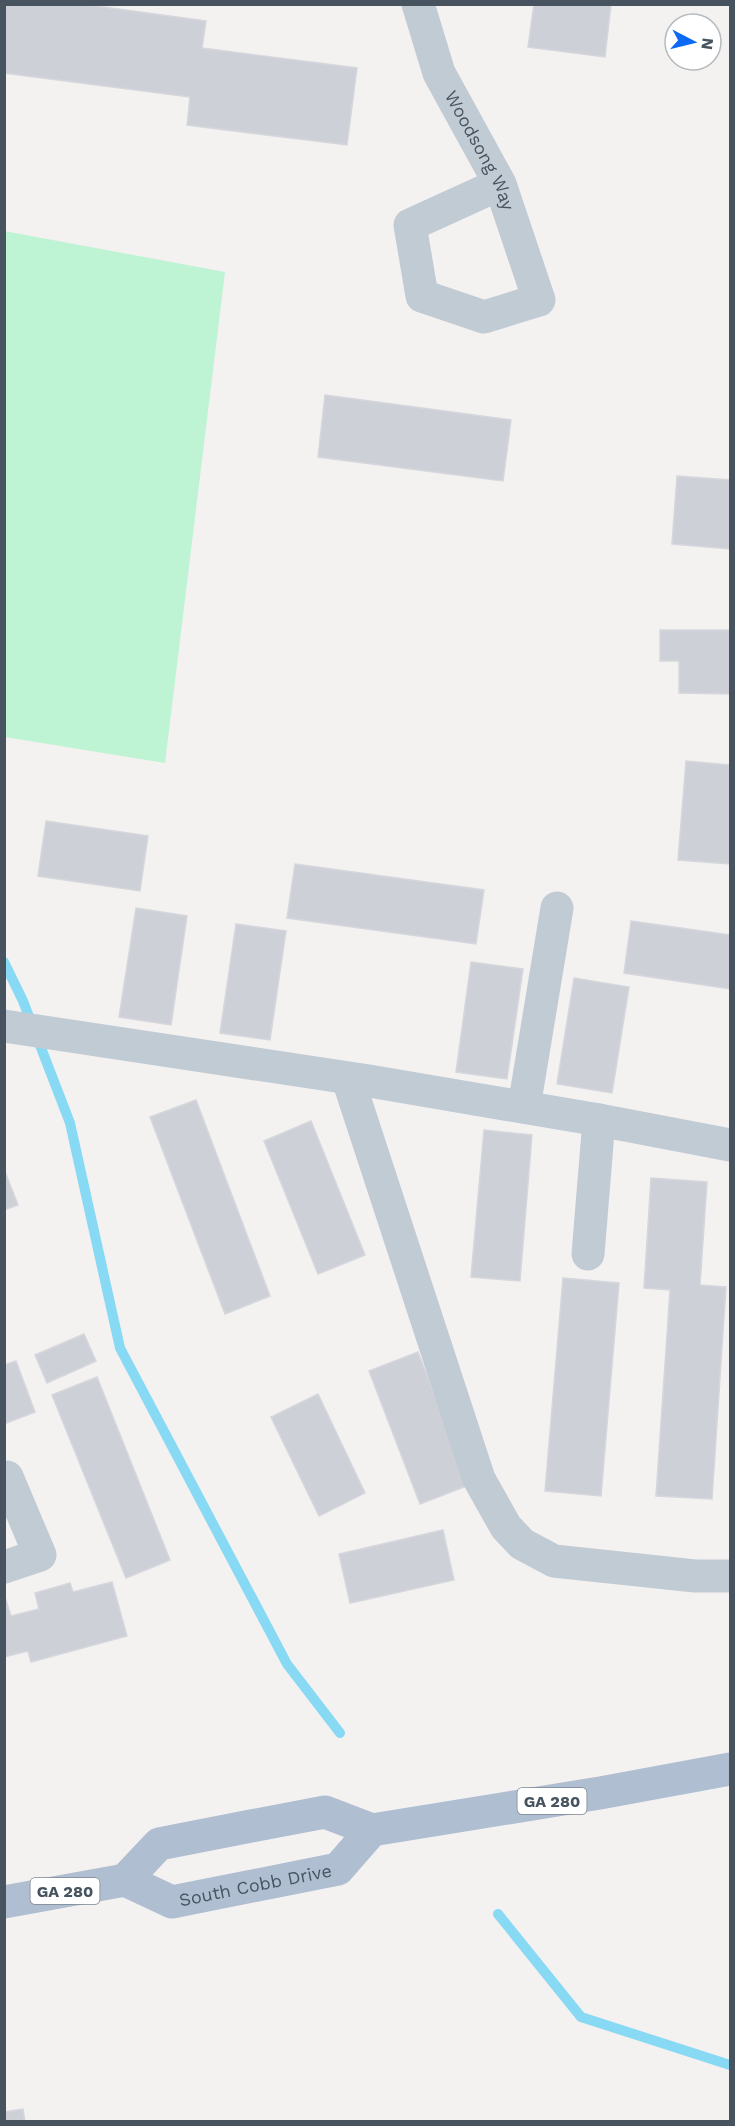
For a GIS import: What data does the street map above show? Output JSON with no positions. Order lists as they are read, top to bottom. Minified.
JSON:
{"streets":{"main road":["GA 280","South Cobb Drive"],"street":["Woodsong Way"]},"crossings":[["GA 280","South Cobb Drive"]],"north":"right"}
